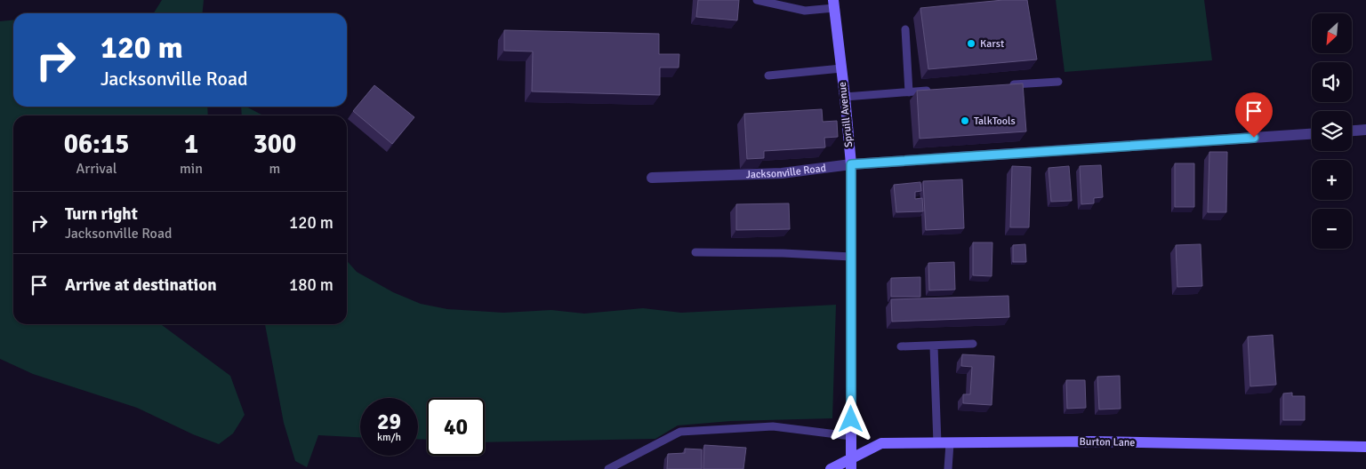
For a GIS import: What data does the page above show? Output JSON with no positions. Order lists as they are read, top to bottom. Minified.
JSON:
{"streets":{"street":["Spruill Avenue","Jacksonville Road","Burton Lane"]},"crossings":[["Spruill Avenue","Jacksonville Road"],["Spruill Avenue","Burton Lane"]],"places":["Karst","TalkTools"],"north":"bottom left","page":{"map_buttons":["+","−"],"turn":["120 m","Jacksonville Road"],"eta":["06:15","Arrival","1","min","300","m"],"list":[{"name":"Turn right","note":"Jacksonville Road","value":"120 m"},{"name":"Arrive at destination","value":"180 m"}],"speed":"29 km/h","limit":"40"}}
